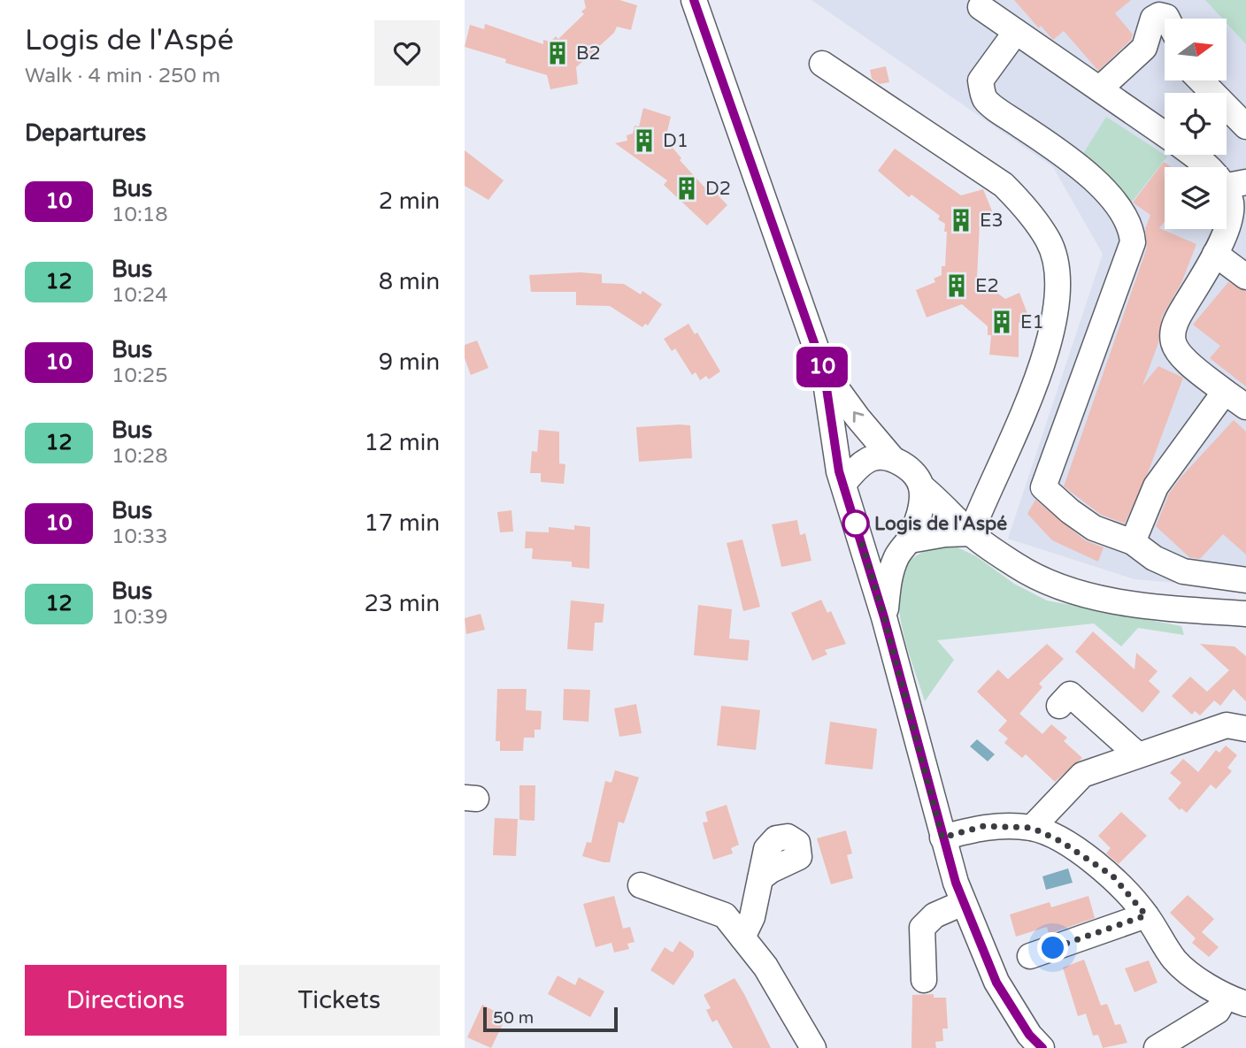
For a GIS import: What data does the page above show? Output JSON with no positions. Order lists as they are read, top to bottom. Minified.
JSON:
{"places":{"building":["B2","D1","D2","E3","E2","E1"],"other":["Logis de l'Aspé"]},"lines":["bus line 10"],"scale_bar":"50 m","north":"right","page":{"heading":[["Logis de l'Aspé","Walk · 4 min · 250 m"],"Departures"],"on_map":"10","list":[{"mark":"10","name":"Bus","note":"10:18","value":"2 min"},{"mark":"12","name":"Bus","note":"10:24","value":"8 min"},{"mark":"10","name":"Bus","note":"10:25","value":"9 min"},{"mark":"12","name":"Bus","note":"10:28","value":"12 min"},{"mark":"10","name":"Bus","note":"10:33","value":"17 min"},{"mark":"12","name":"Bus","note":"10:39","value":"23 min"}],"buttons":["Directions","Tickets"],"scale":"50 m"}}
